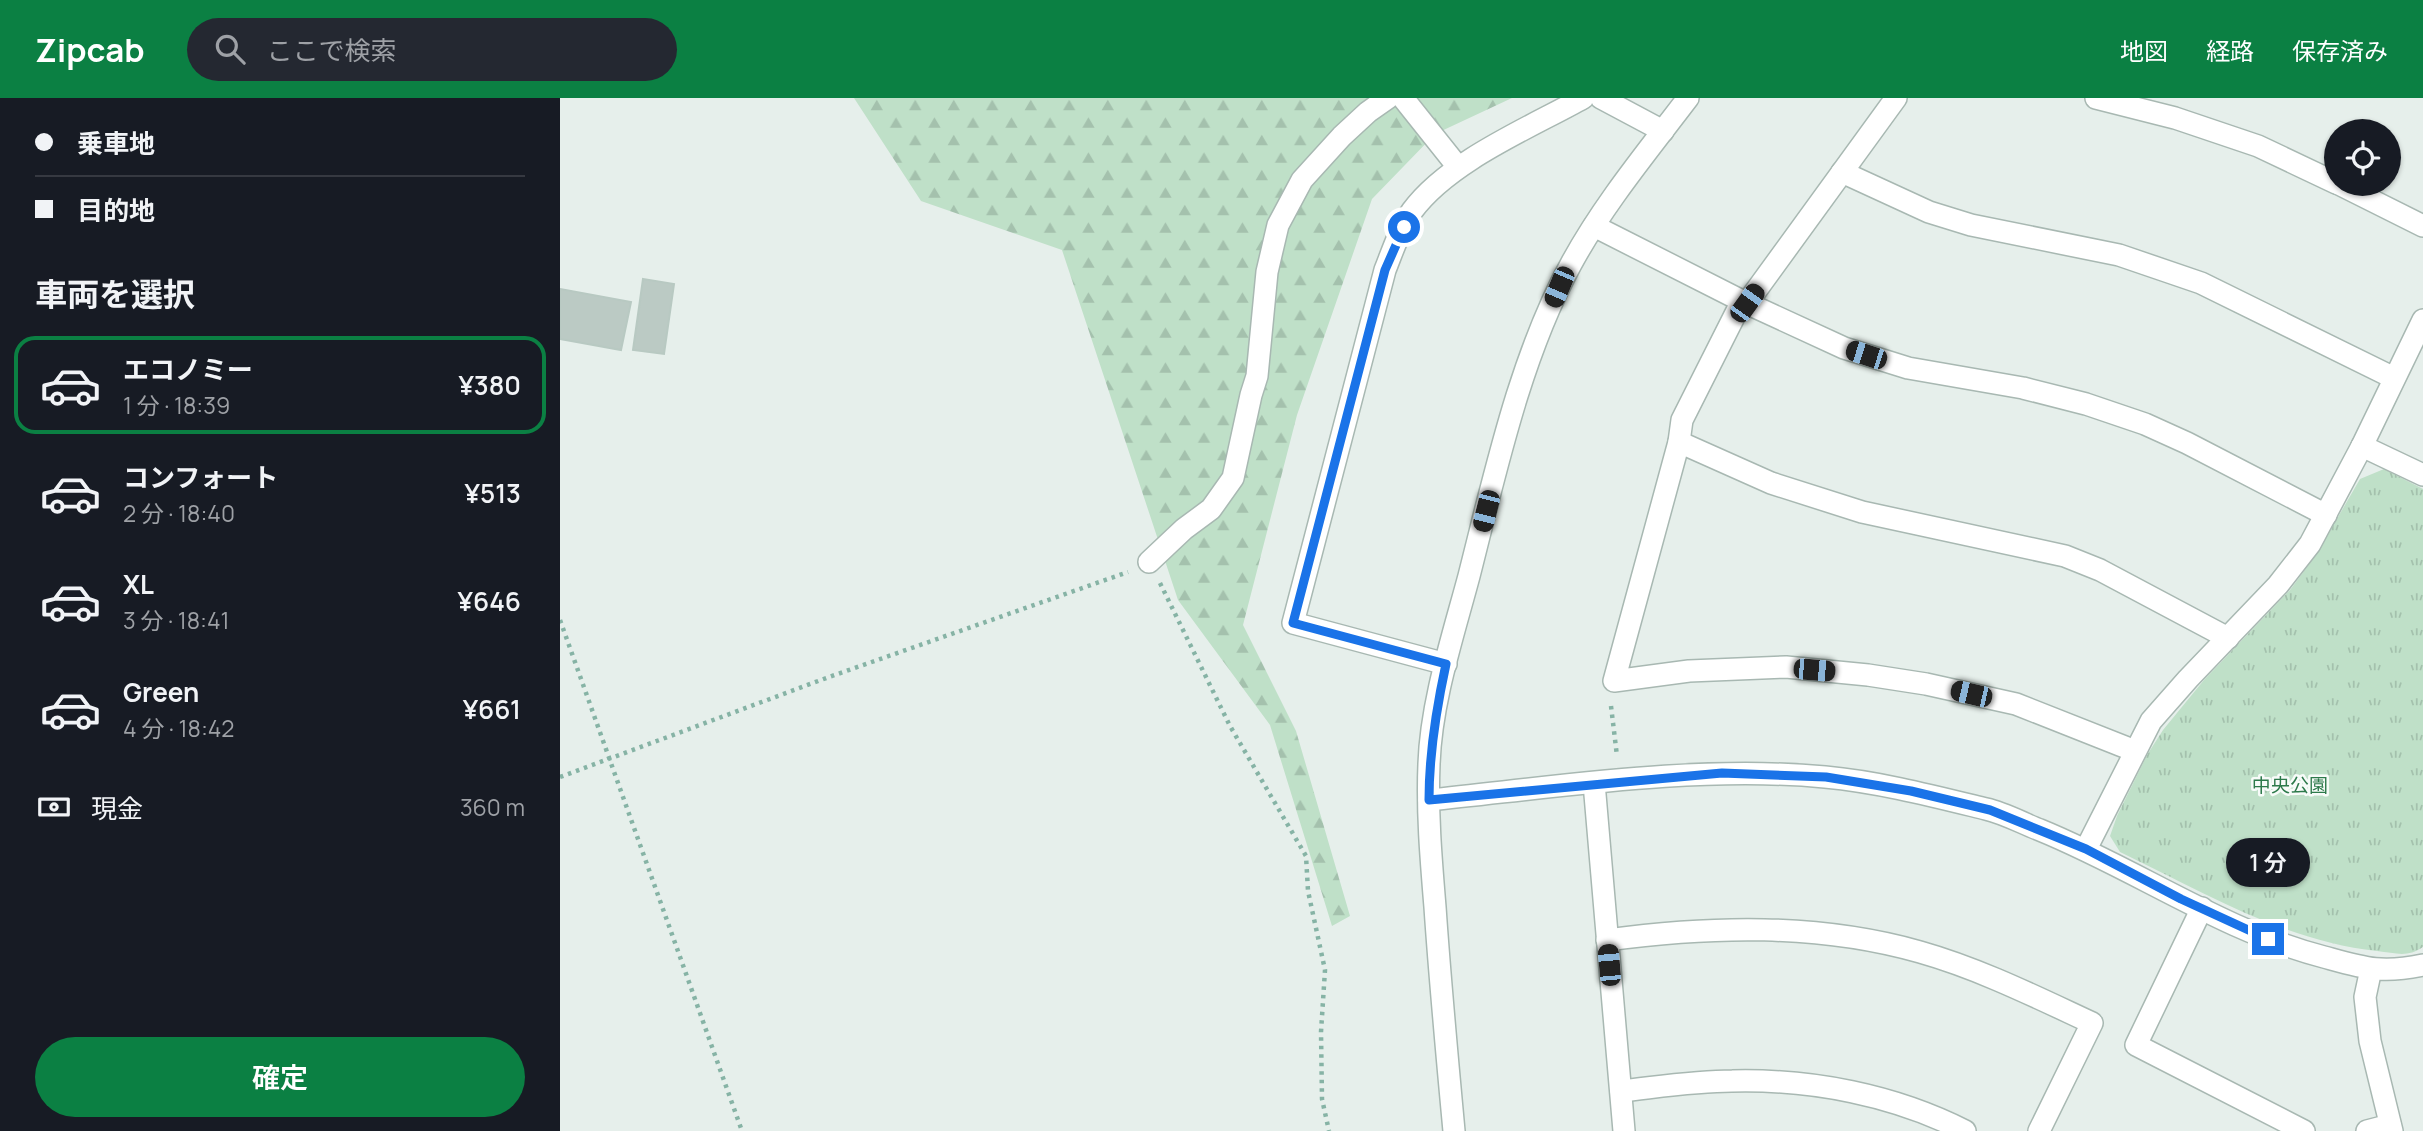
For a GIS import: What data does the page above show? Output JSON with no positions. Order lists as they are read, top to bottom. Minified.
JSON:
{"parks":["中央公園"],"page":{"header":"Zipcab","search":"ここで検索","nav":["地図","経路","保存済み"],"banner":["乗車地","目的地"],"heading":"車両を選択","list":[{"name":"エコノミー","note":"1 分 · 18:39","value":"¥380"},{"name":"コンフォート","note":"2 分 · 18:40","value":"¥513"},{"name":"XL","note":"3 分 · 18:41","value":"¥646"},{"name":"Green","note":"4 分 · 18:42","value":"¥661"}],"pay":["現金","360 m"],"bubble":"1 分","buttons":"確定"}}
